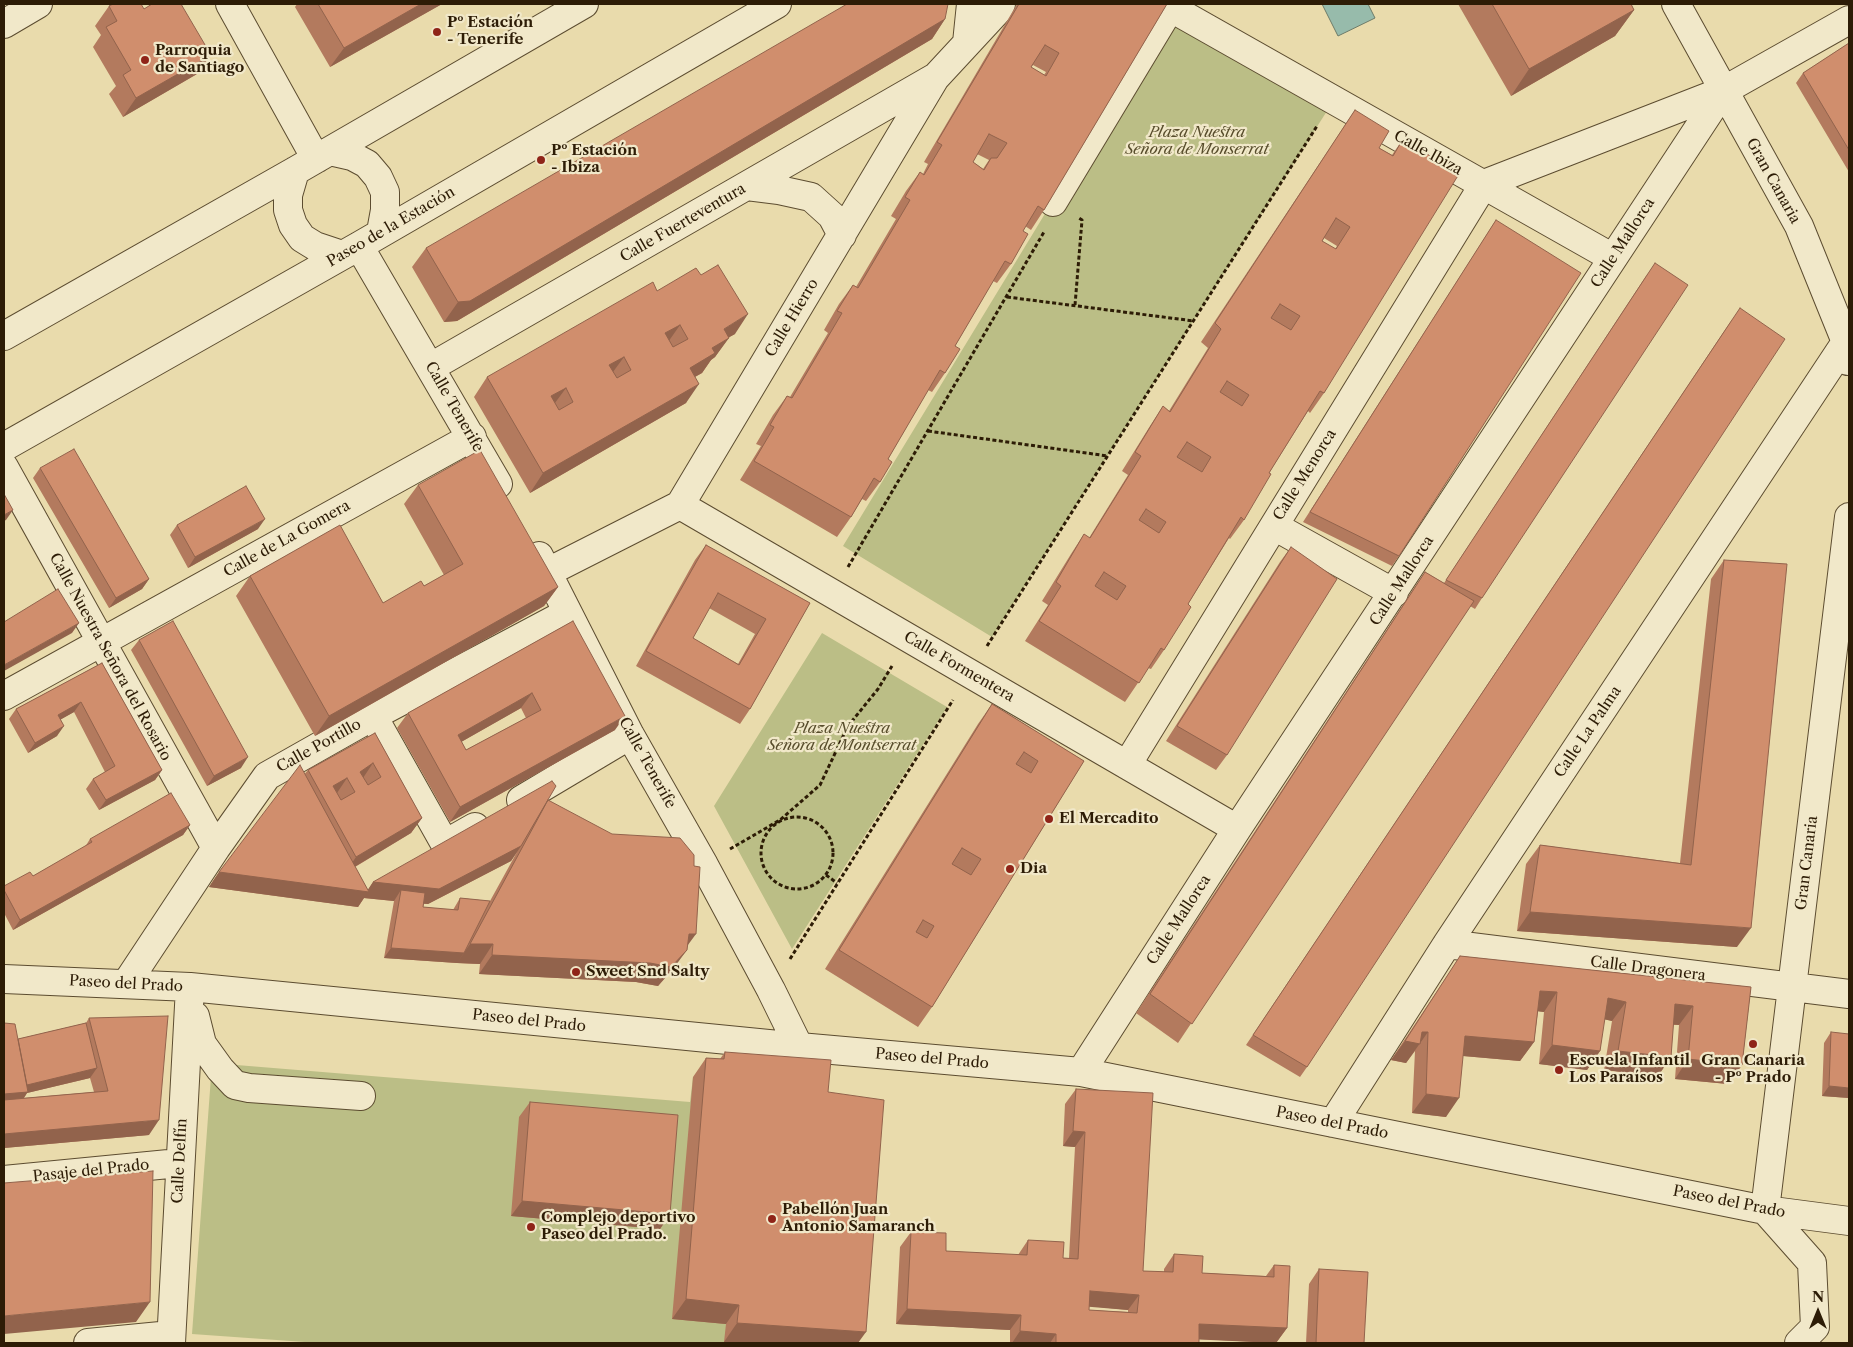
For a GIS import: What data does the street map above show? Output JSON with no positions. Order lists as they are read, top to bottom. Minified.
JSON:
{"streets":{"street":["Calle Ibiza","Gran Canaria","Calle Fuerteventura","Paseo de la Estación","Calle Mallorca","Calle Hierro","Calle Tenerife","Calle Menorca","Calle de La Gomera","Calle Nuestra Señora del Rosario","Calle Formentera","Calle La Palma","Calle Portillo","Calle Dragonera","Paseo del Prado","Calle Delfín","Pasaje del Prado"]},"crossings":[["Calle Ibiza","Calle Mallorca"],["Calle Ibiza","Calle Menorca"],["Gran Canaria","Calle Mallorca"],["Gran Canaria","Calle La Palma"],["Gran Canaria","Calle Dragonera"],["Gran Canaria","Paseo del Prado"],["Calle Fuerteventura","Calle Hierro"],["Calle Fuerteventura","Calle Tenerife"],["Paseo de la Estación","Calle Tenerife"],["Calle Mallorca","Calle Formentera"],["Calle Mallorca","Paseo del Prado"],["Calle Hierro","Calle Formentera"],["Calle Tenerife","Calle de La Gomera"],["Calle Tenerife","Calle Portillo"],["Calle Tenerife","Paseo del Prado"],["Calle Menorca","Calle Formentera"],["Calle de La Gomera","Calle Nuestra Señora del Rosario"],["Calle Nuestra Señora del Rosario","Calle Portillo"],["Calle La Palma","Calle Dragonera"],["Calle La Palma","Paseo del Prado"],["Calle Portillo","Paseo del Prado"],["Paseo del Prado","Calle Delfín"],["Calle Delfín","Pasaje del Prado"]],"parks":["Plaza Nuestra Señora de Monserrat","Plaza Nuestra Señora de Montserrat"],"places":["Pº Estación - Tenerife","Parroquia de Santiago","Pº Estación - Ibiza","El Mercadito","Dia","Sweet Snd Salty","Gran Canaria - Pº Prado","Escuela Infantil Los Paraísos","Pabellón Juan Antonio Samaranch","Complejo deportivo Paseo del Prado."],"north":"top"}
